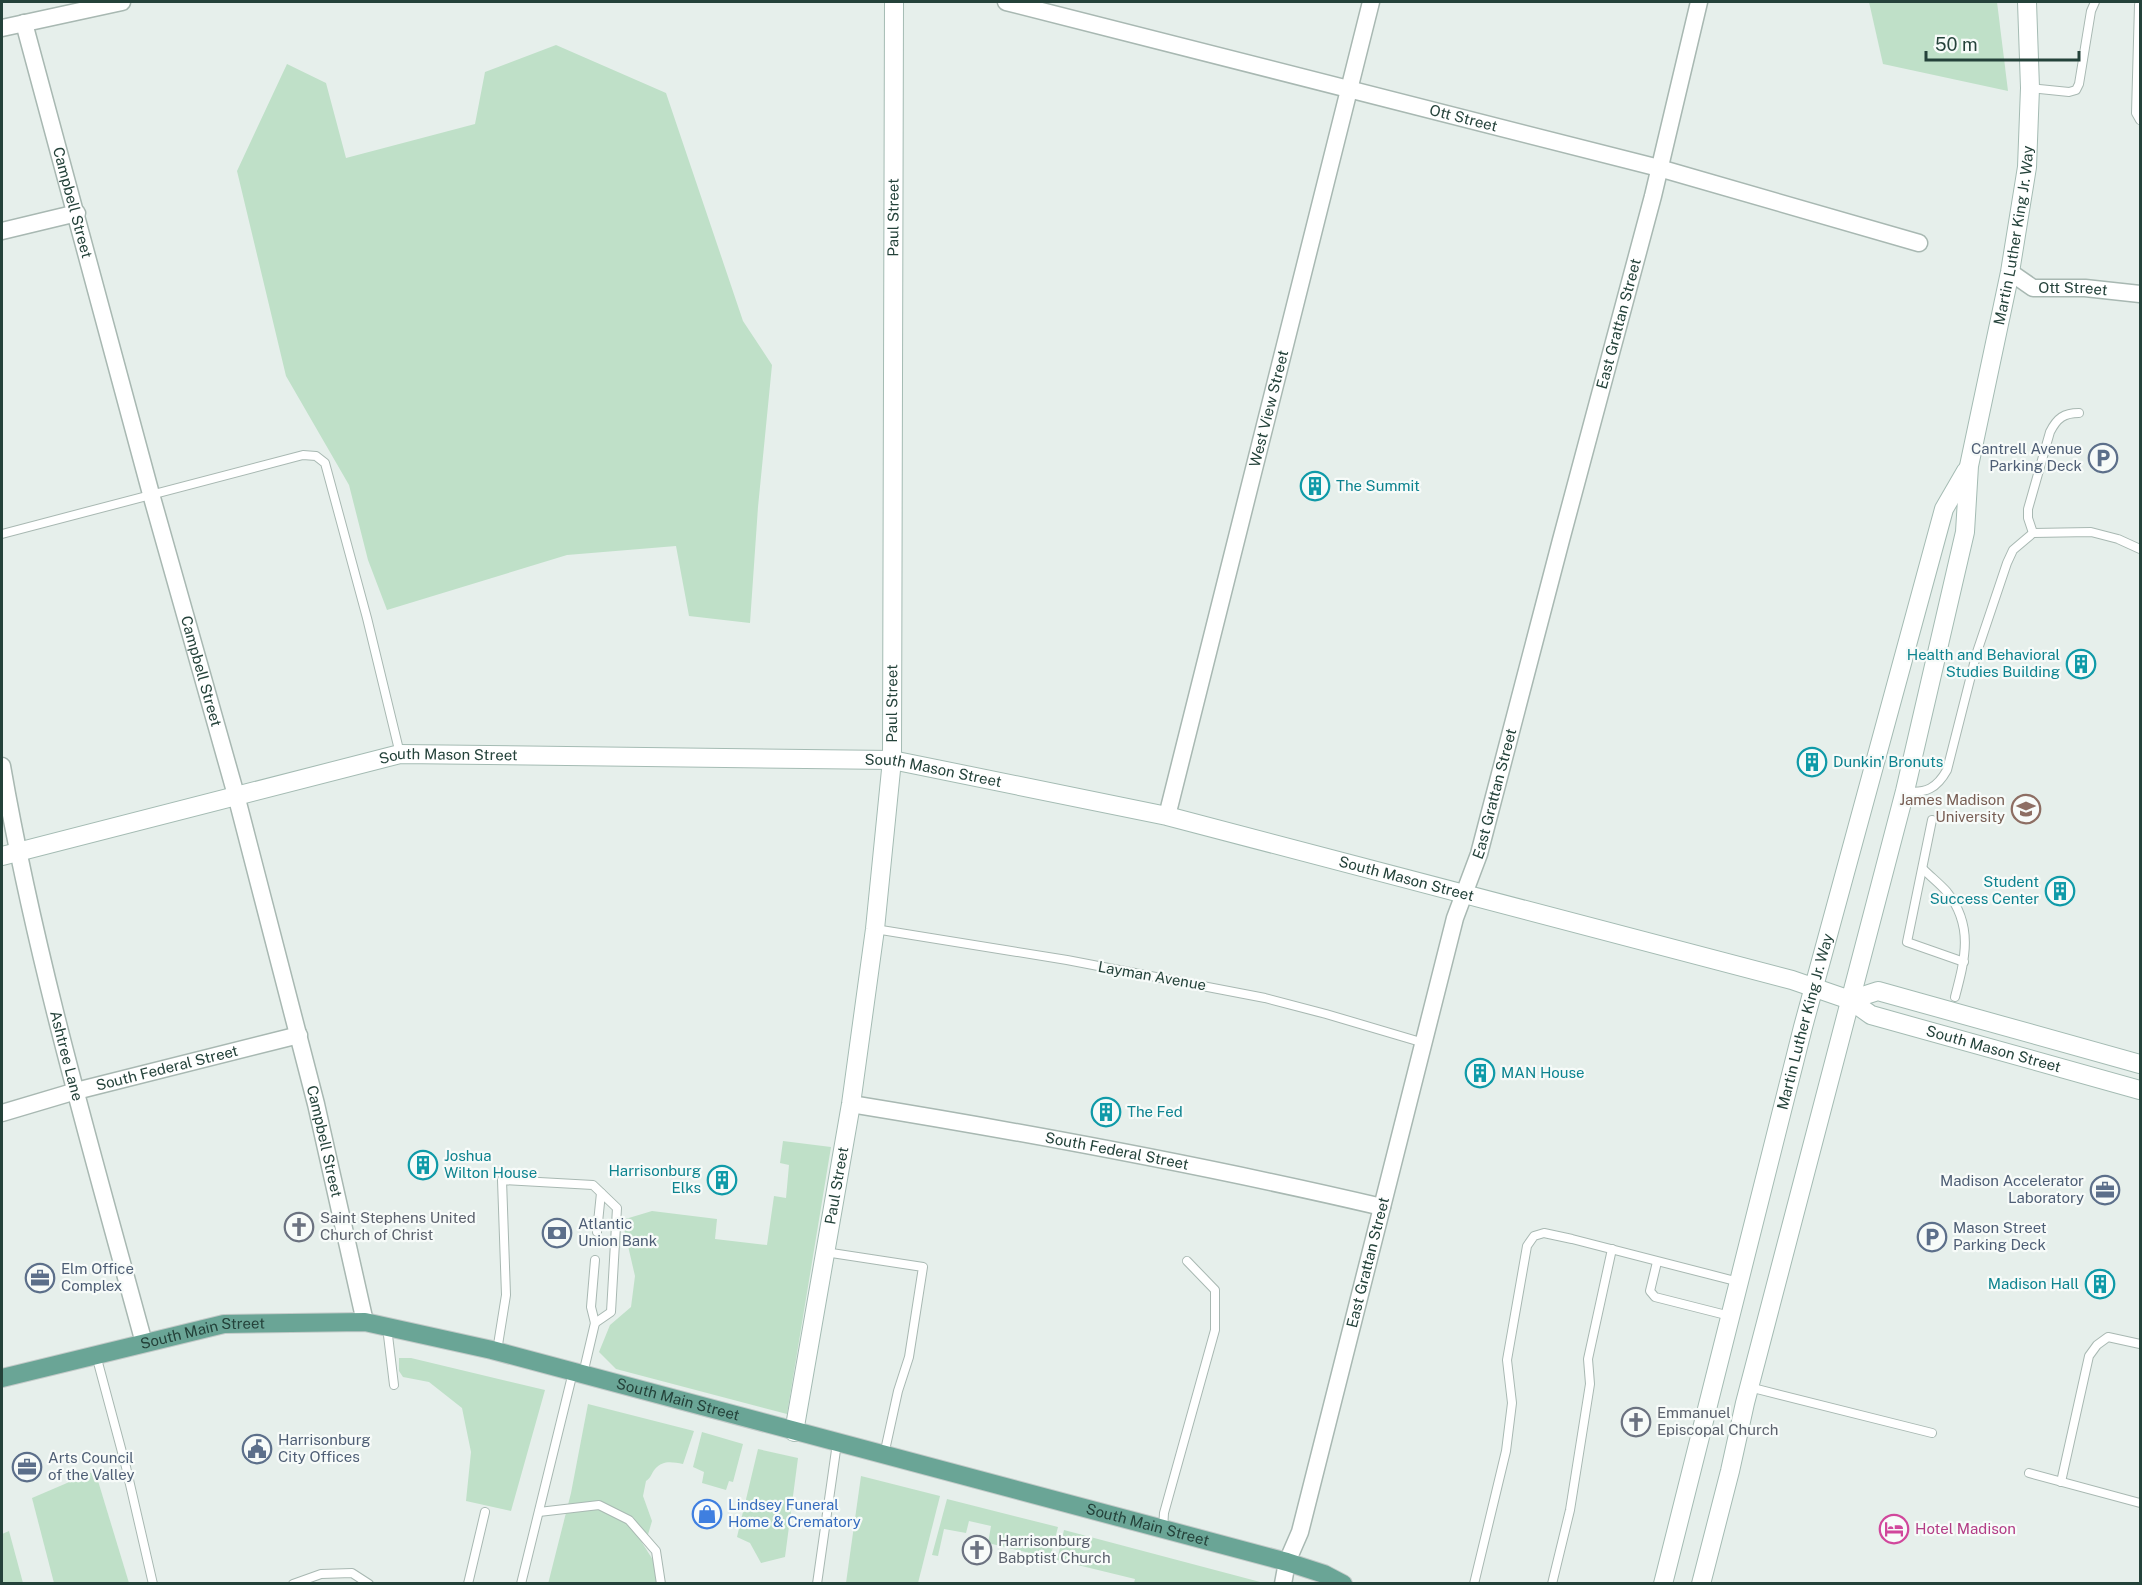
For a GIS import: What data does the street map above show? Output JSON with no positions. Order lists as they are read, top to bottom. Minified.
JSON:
{"streets":{"main road":["Paul Street","Martin Luther King Jr. Way","South Mason Street","South Main Street"],"street":["Ott Street","Campbell Street","East Grattan Street","West View Street","Ashtree Lane","South Federal Street"],"lane":["Layman Avenue"]},"crossings":[["Ott Street","Martin Luther King Jr. Way"],["Ott Street","East Grattan Street"],["Ott Street","West View Street"],["Campbell Street","South Mason Street"],["Campbell Street","South Federal Street"],["Campbell Street","South Main Street"],["Paul Street","South Mason Street"],["Paul Street","Layman Avenue"],["Paul Street","South Federal Street"],["Paul Street","South Main Street"],["Martin Luther King Jr. Way","South Mason Street"],["East Grattan Street","South Mason Street"],["East Grattan Street","Layman Avenue"],["East Grattan Street","South Federal Street"],["East Grattan Street","South Main Street"],["West View Street","South Mason Street"],["South Mason Street","Ashtree Lane"],["Ashtree Lane","South Federal Street"],["Ashtree Lane","South Main Street"]],"places":{"parking":["Cantrell Avenue Parking Deck","Mason Street Parking Deck"],"building":["The Summit","Health and Behavioral Studies Building","Dunkin' Bronuts","Student Success Center","MAN House","The Fed","Joshua Wilton House","Harrisonburg Elks","Madison Hall"],"school or university":["James Madison University"],"office":["Madison Accelerator Laboratory","Elm Office Complex","Arts Council of the Valley"],"church":["Saint Stephens United Church of Christ","Emmanuel Episcopal Church","Harrisonburg Babptist Church"],"bank":["Atlantic Union Bank"],"public building":["Harrisonburg City Offices"],"shop":["Lindsey Funeral Home & Crematory"],"hotel":["Hotel Madison"]},"scale_bar":"50 m"}
